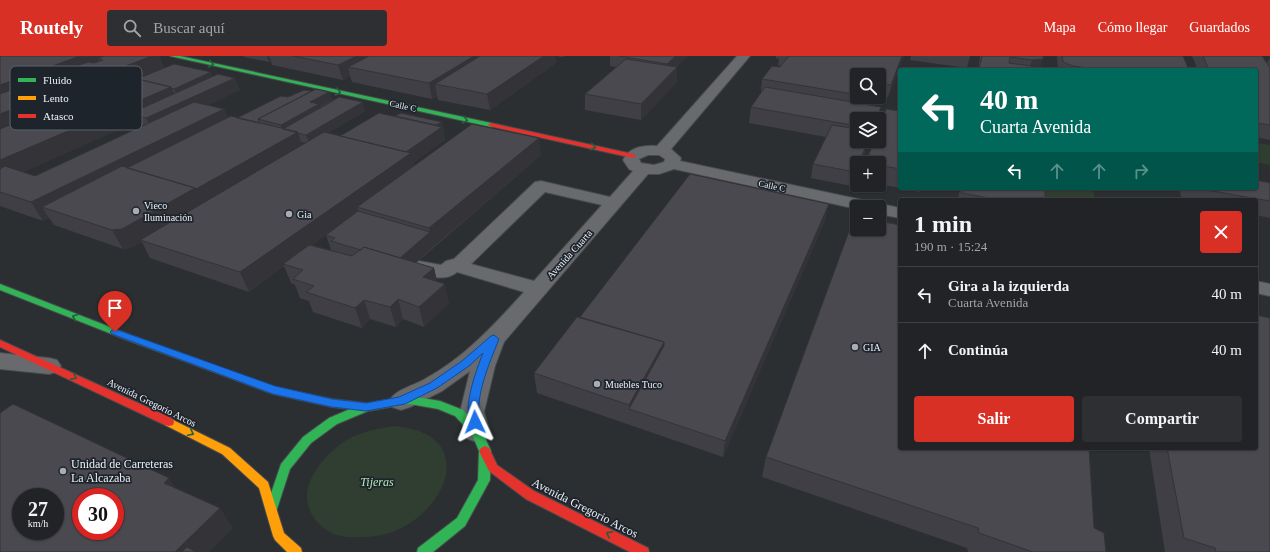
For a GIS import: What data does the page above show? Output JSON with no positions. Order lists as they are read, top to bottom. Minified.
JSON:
{"streets":{"main road":["Calle C","Avenida Gregorio Arcos"],"street":["Avenida Cuarta"]},"crossings":[["Calle C","Avenida Cuarta"]],"one_way":["Calle C"],"parks":["Tijeras"],"places":["Vieco Iluminación","Gia","GIA","Muebles Tuco","Unidad de Carreteras La Alcazaba"],"legend":["Fluido","Lento","Atasco"],"page":{"header":"Routely","search":"Buscar aquí","nav":["Mapa","Cómo llegar","Guardados"],"map_buttons":["+","−"],"turn":["40 m","Cuarta Avenida"],"heading":["1 min","190 m · 15:24"],"list":[{"name":"Gira a la izquierda","note":"Cuarta Avenida","value":"40 m"},{"name":"Continúa","value":"40 m"}],"buttons":["Salir","Compartir"],"speed":"27 km/h","limit":"30"}}
